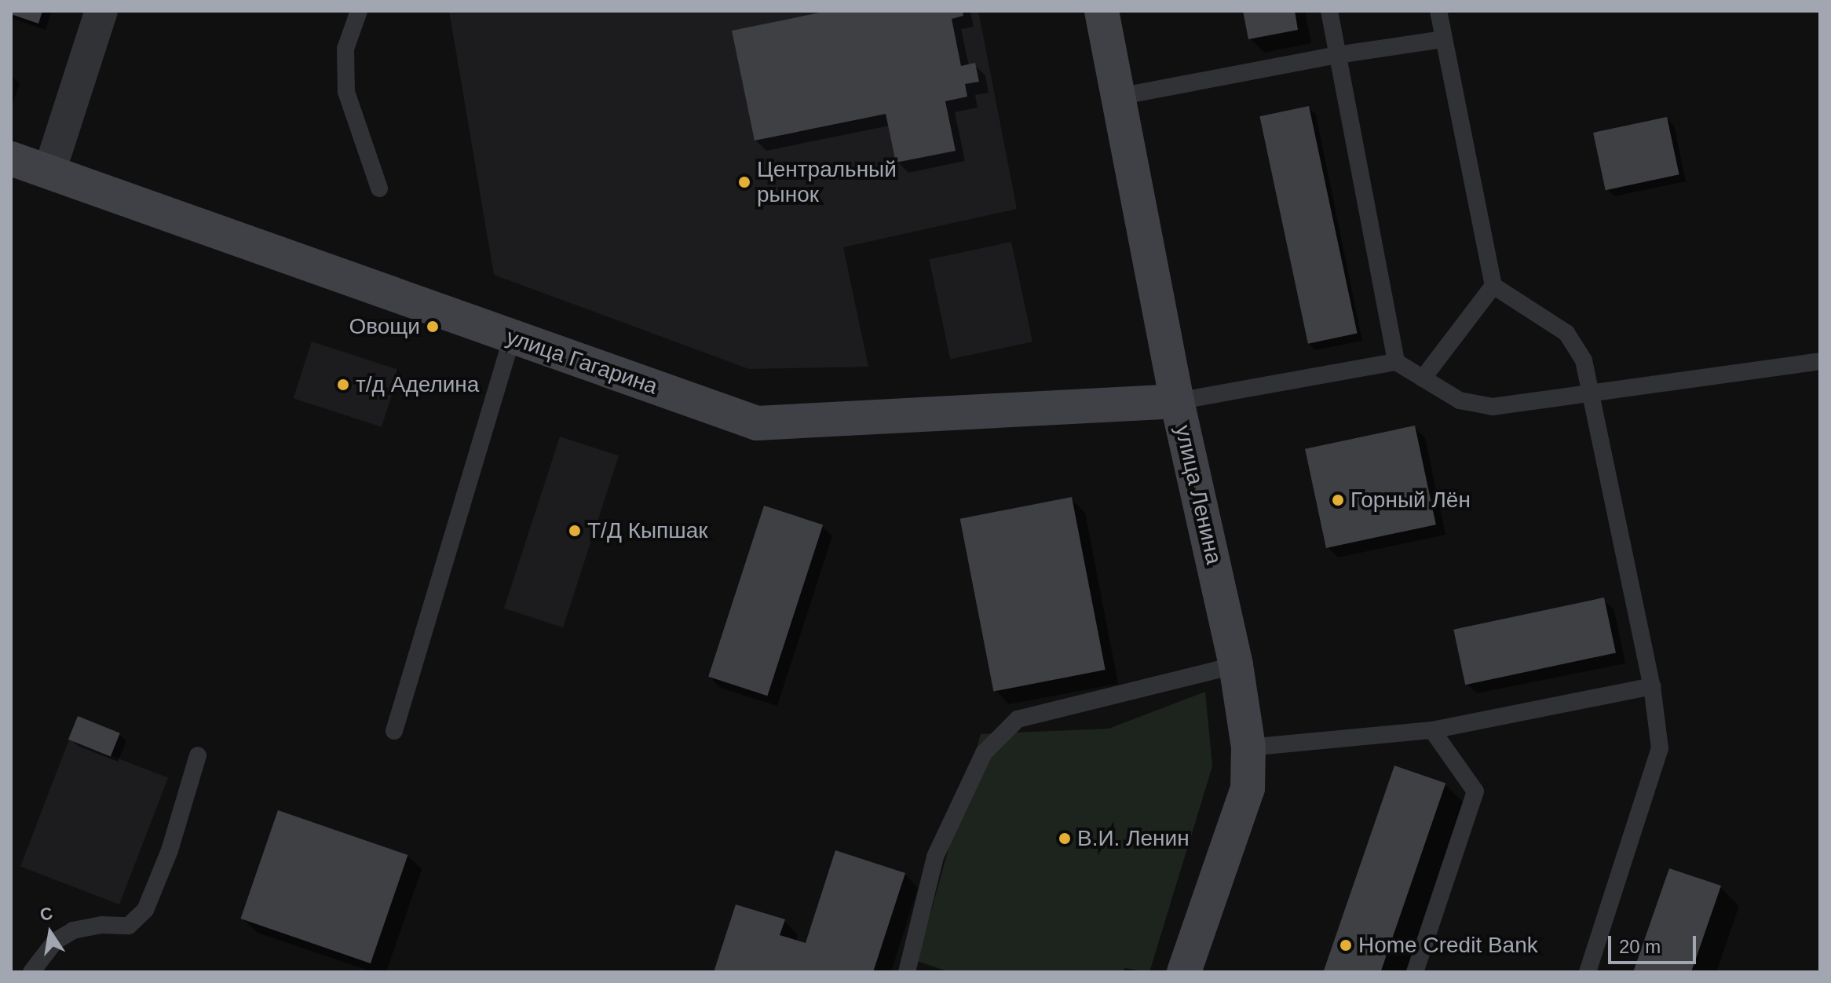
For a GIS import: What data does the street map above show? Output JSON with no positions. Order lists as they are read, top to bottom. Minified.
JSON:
{"streets":{"street":["улица Гагарина","улица Ленина"]},"crossings":[["улица Гагарина","улица Ленина"]],"places":["Центральный рынок","Овощи","т/д Аделина","Горный Лён","Т/Д Кыпшак","В.И. Ленин","Home Credit Bank"],"scale_bar":"20 m","north":"top"}
